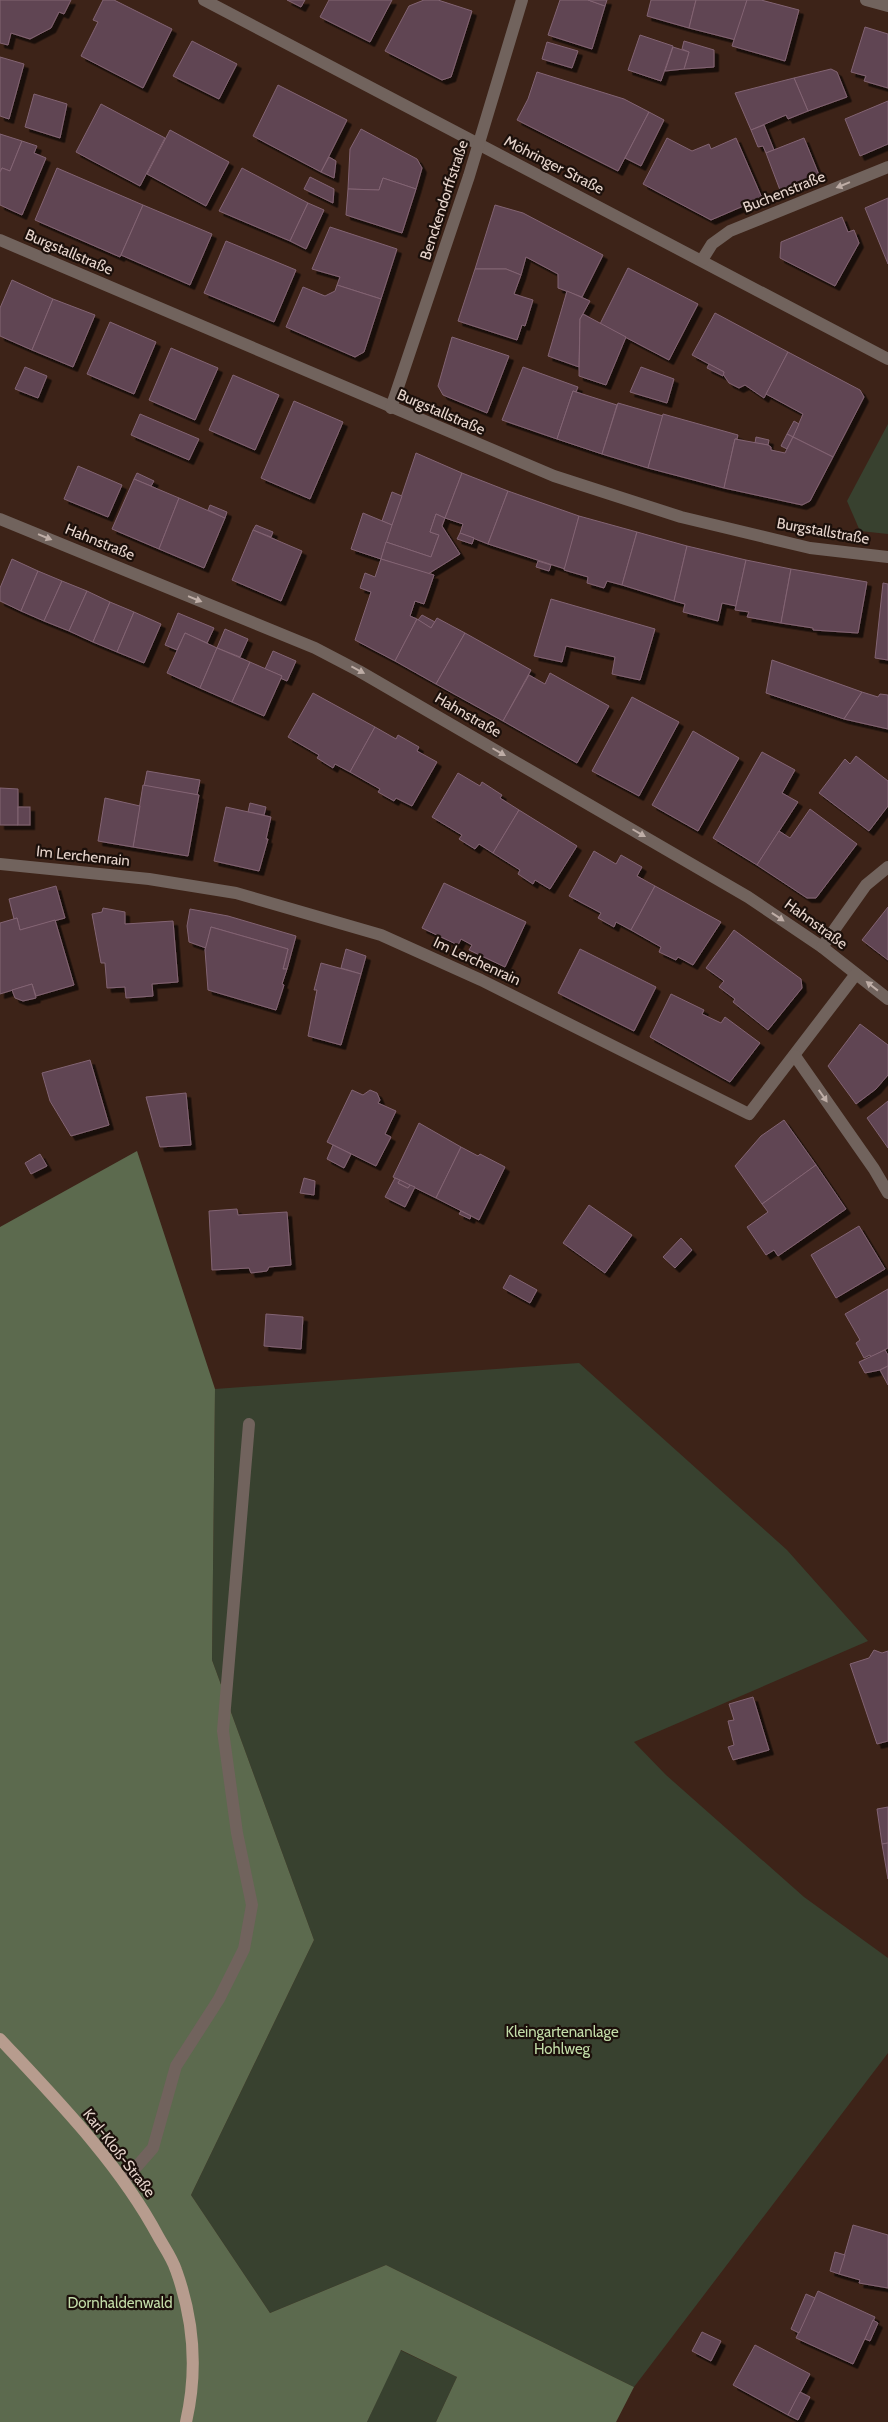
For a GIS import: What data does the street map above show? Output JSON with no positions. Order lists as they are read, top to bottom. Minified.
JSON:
{"streets":{"main road":["Karl-Kloß-Straße"],"street":["Möhringer Straße","Buchenstraße","Benckendorffstraße","Burgstallstraße","Hahnstraße","Im Lerchenrain"]},"crossings":[["Möhringer Straße","Buchenstraße"],["Möhringer Straße","Benckendorffstraße"],["Benckendorffstraße","Burgstallstraße"],["Hahnstraße","Im Lerchenrain"]],"one_way":["Buchenstraße","Hahnstraße"],"parks":["Kleingartenanlage Hohlweg","Dornhaldenwald"]}
